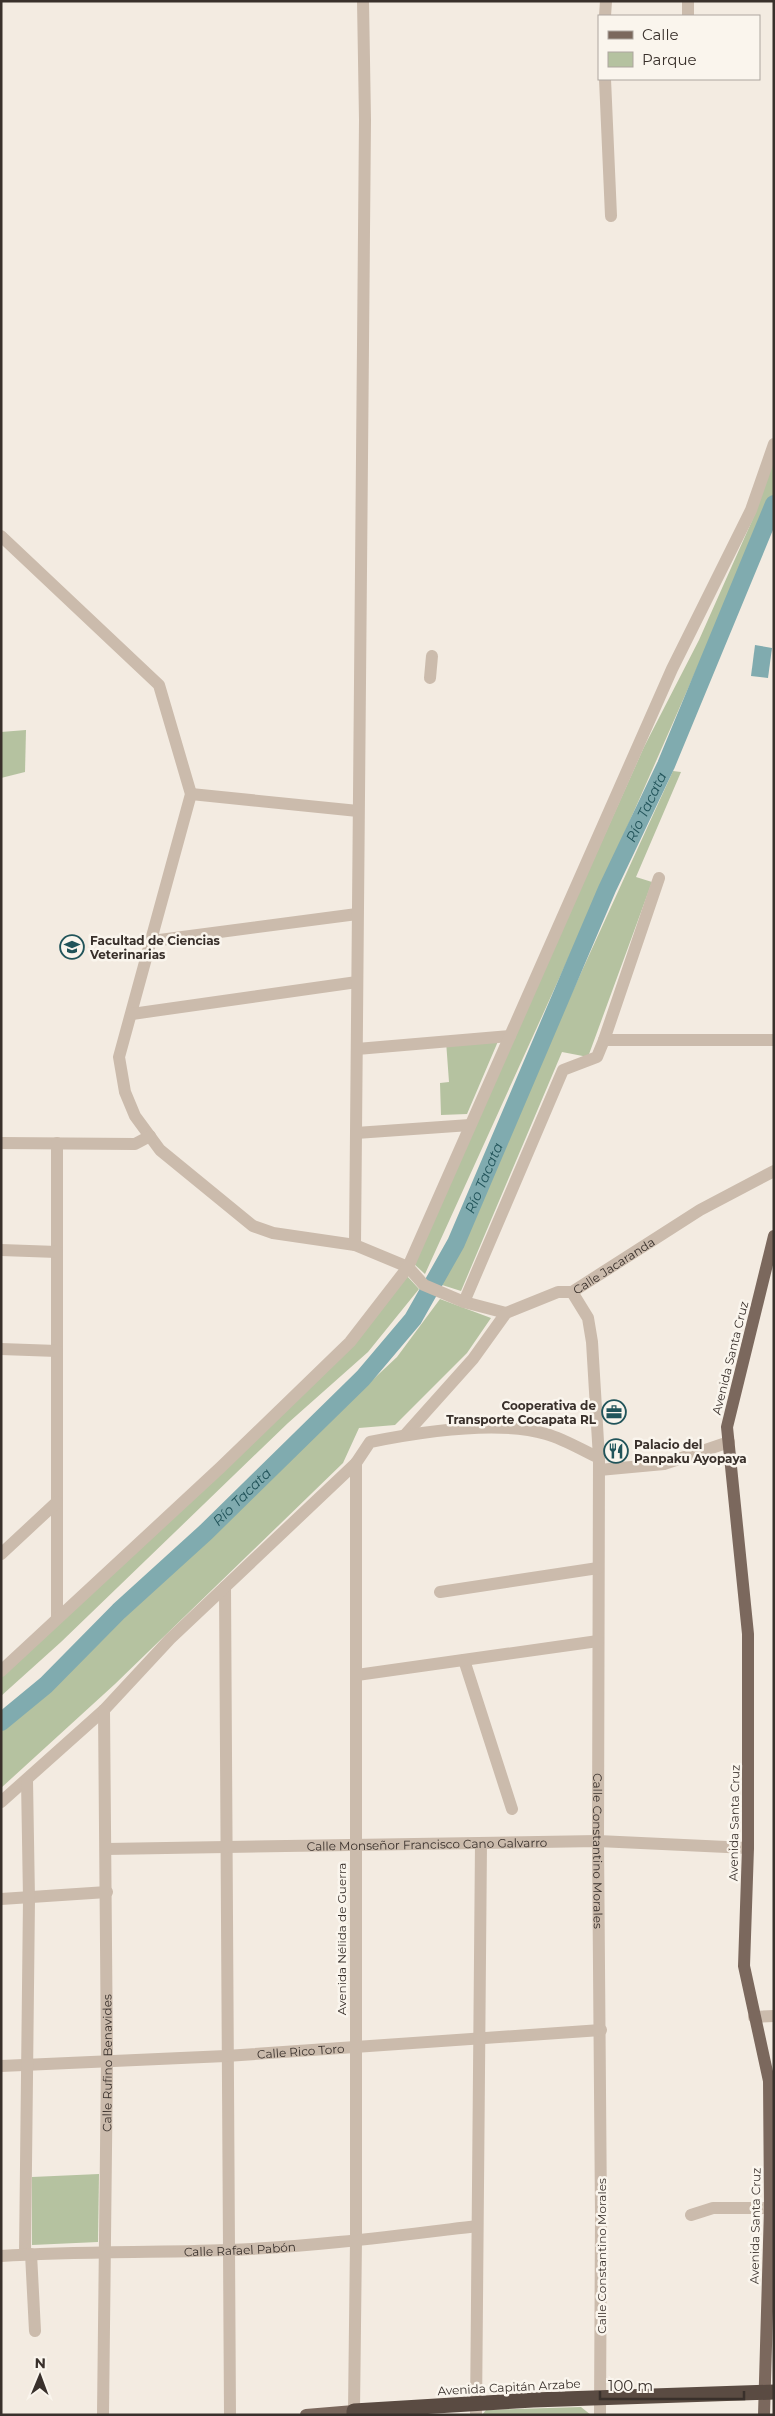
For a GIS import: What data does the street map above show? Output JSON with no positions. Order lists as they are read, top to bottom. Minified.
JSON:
{"streets":{"highway":["Avenida Capitán Arzabe"],"main road":["Avenida Santa Cruz"],"street":["Calle Jacaranda","Calle Monseñor Francisco Cano Galvarro","Calle Constantino Morales","Avenida Nélida de Guerra","Calle Rico Toro","Calle Rufino Benavides","Calle Rafael Pabón"]},"crossings":[["Calle Jacaranda","Calle Constantino Morales"],["Avenida Santa Cruz","Calle Monseñor Francisco Cano Galvarro"],["Avenida Santa Cruz","Avenida Capitán Arzabe"],["Calle Monseñor Francisco Cano Galvarro","Calle Constantino Morales"],["Calle Monseñor Francisco Cano Galvarro","Avenida Nélida de Guerra"],["Calle Monseñor Francisco Cano Galvarro","Calle Rufino Benavides"],["Calle Constantino Morales","Calle Rico Toro"],["Calle Constantino Morales","Avenida Capitán Arzabe"],["Avenida Nélida de Guerra","Calle Rico Toro"],["Avenida Nélida de Guerra","Calle Rafael Pabón"],["Avenida Nélida de Guerra","Avenida Capitán Arzabe"],["Calle Rico Toro","Calle Rufino Benavides"],["Calle Rufino Benavides","Calle Rafael Pabón"]],"water":["Río Tacata"],"places":{"school or university":["Facultad de Ciencias Veterinarias"],"office":["Cooperativa de Transporte Cocapata RL"],"restaurant":["Palacio del Panpaku Ayopaya"]},"legend":["Calle","Parque"],"scale_bar":"100 m","north":"top"}
